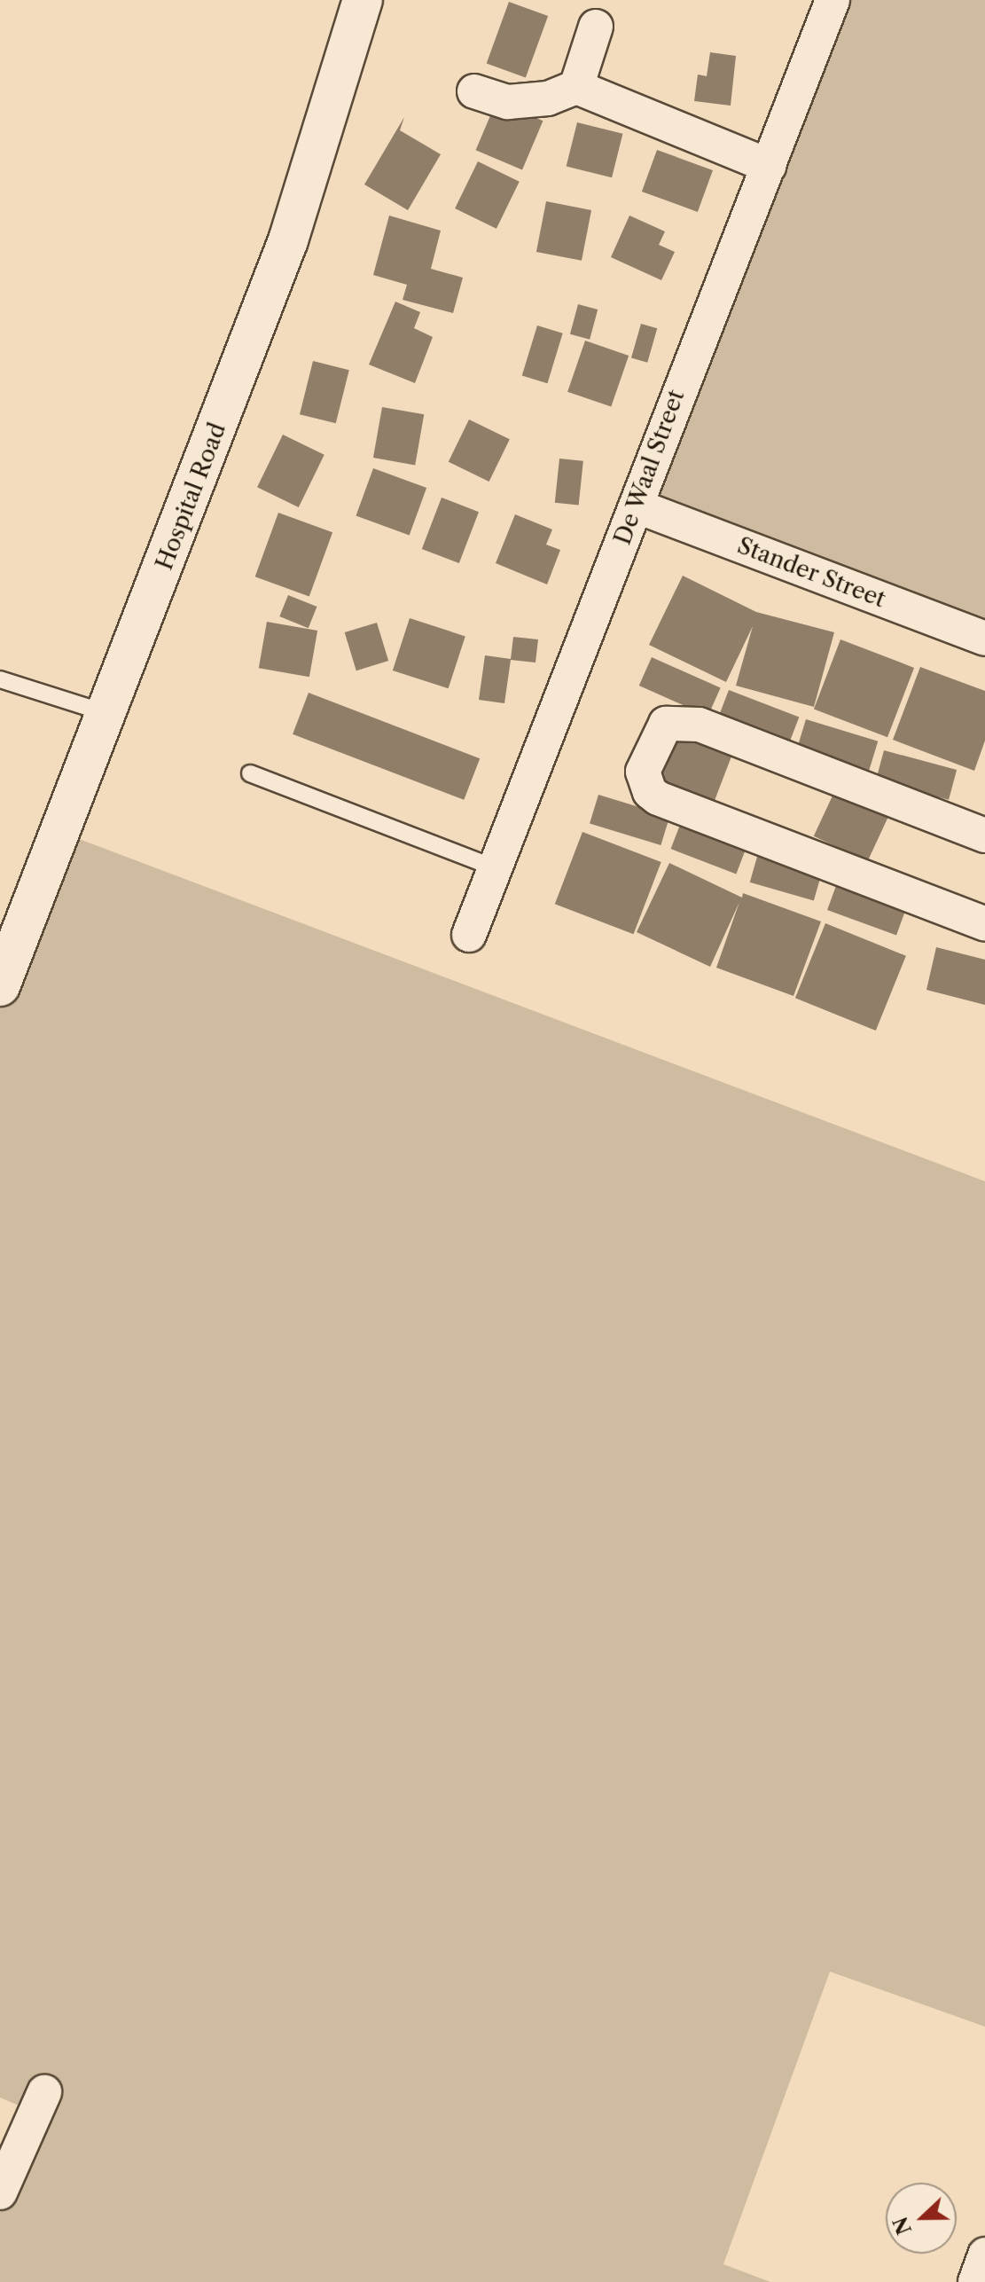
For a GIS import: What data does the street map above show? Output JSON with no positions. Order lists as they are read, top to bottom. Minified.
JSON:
{"streets":{"main road":["Hospital Road"],"street":["De Waal Street","Stander Street"]},"crossings":[["De Waal Street","Stander Street"]],"north":"left"}
